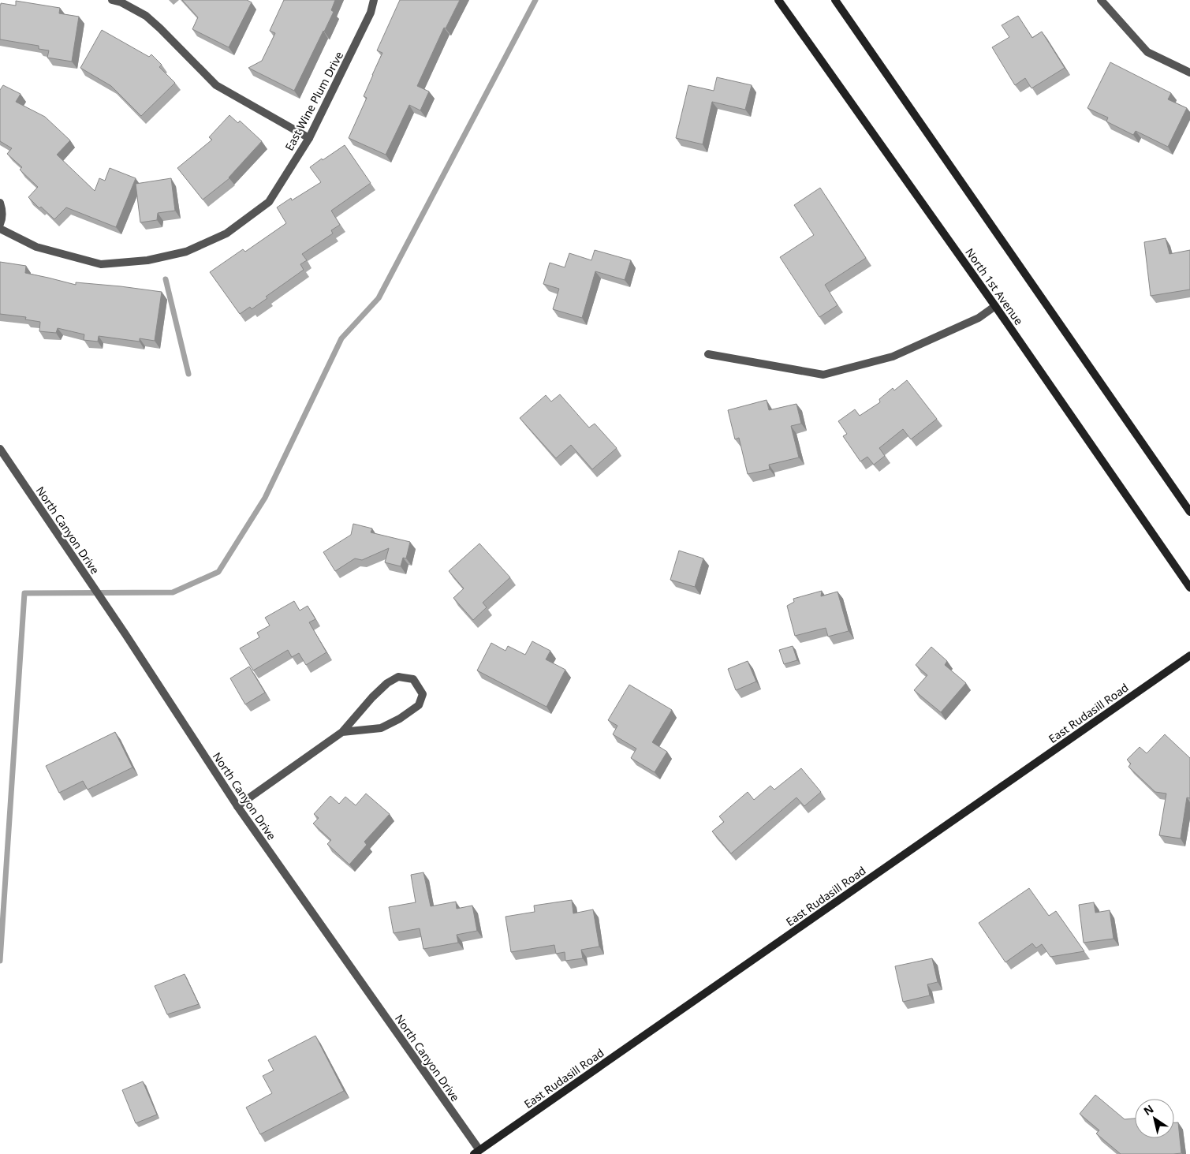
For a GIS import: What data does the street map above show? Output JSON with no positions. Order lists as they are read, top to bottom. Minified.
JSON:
{"streets":{"main road":["North 1st Avenue","East Rudasill Road"],"street":["East Wine Plum Drive","North Canyon Drive"]},"crossings":[["North Canyon Drive","East Rudasill Road"]],"north":"top left"}
